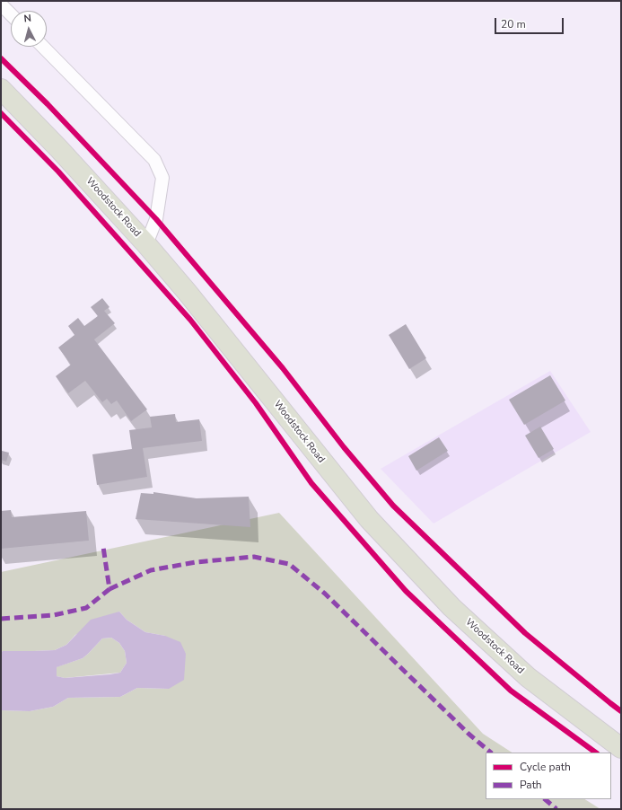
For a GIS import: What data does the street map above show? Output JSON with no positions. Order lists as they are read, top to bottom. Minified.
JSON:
{"streets":{"highway":["Woodstock Road"]},"legend":["Cycle path","Path"],"scale_bar":"20 m","north":"top"}
